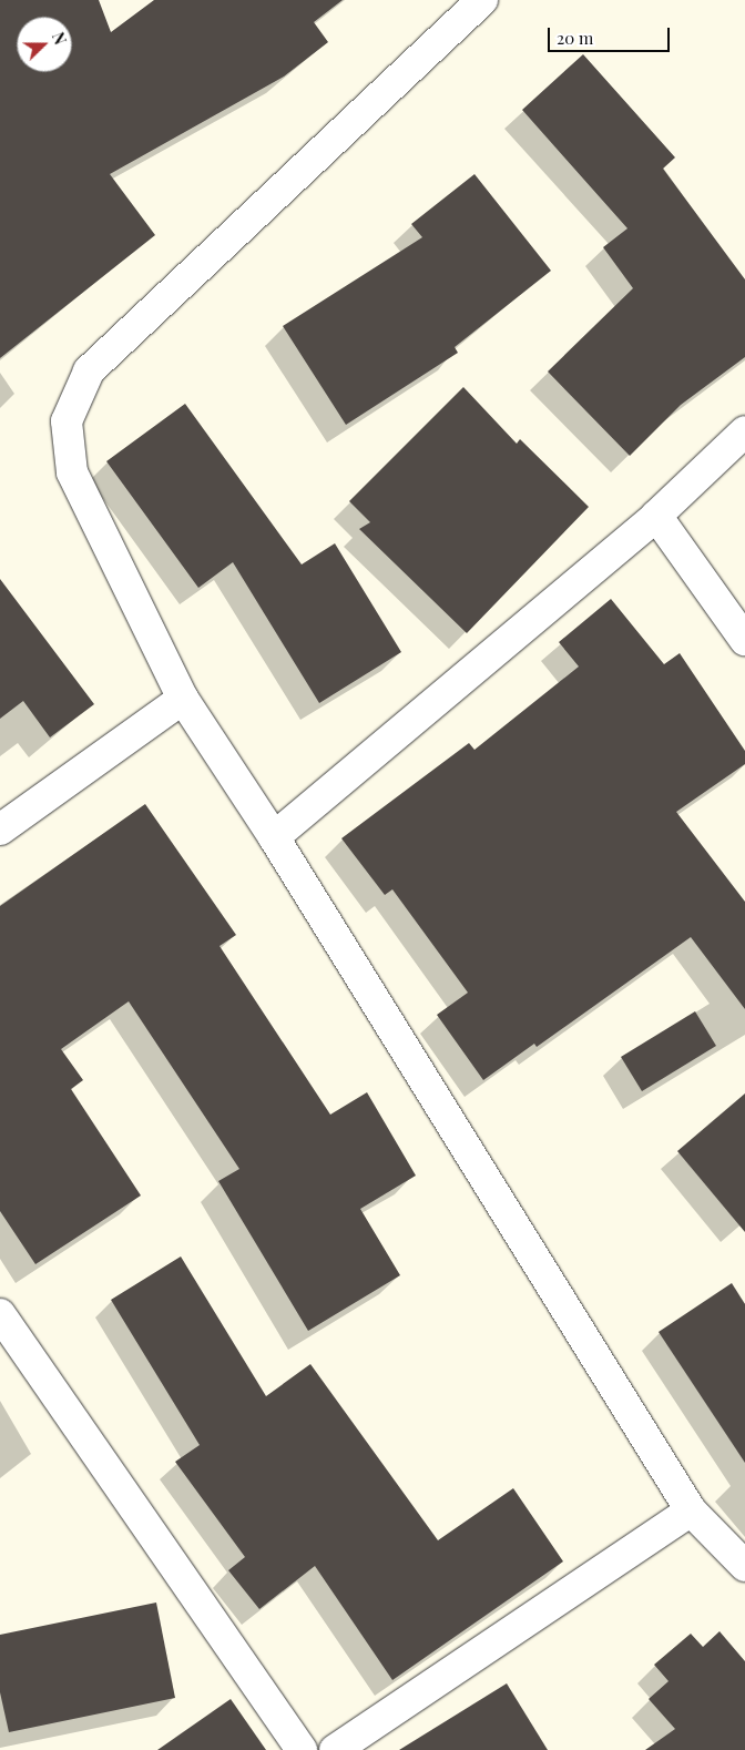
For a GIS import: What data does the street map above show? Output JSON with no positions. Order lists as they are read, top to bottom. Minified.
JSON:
{"scale_bar":"20 m","north":"right"}
